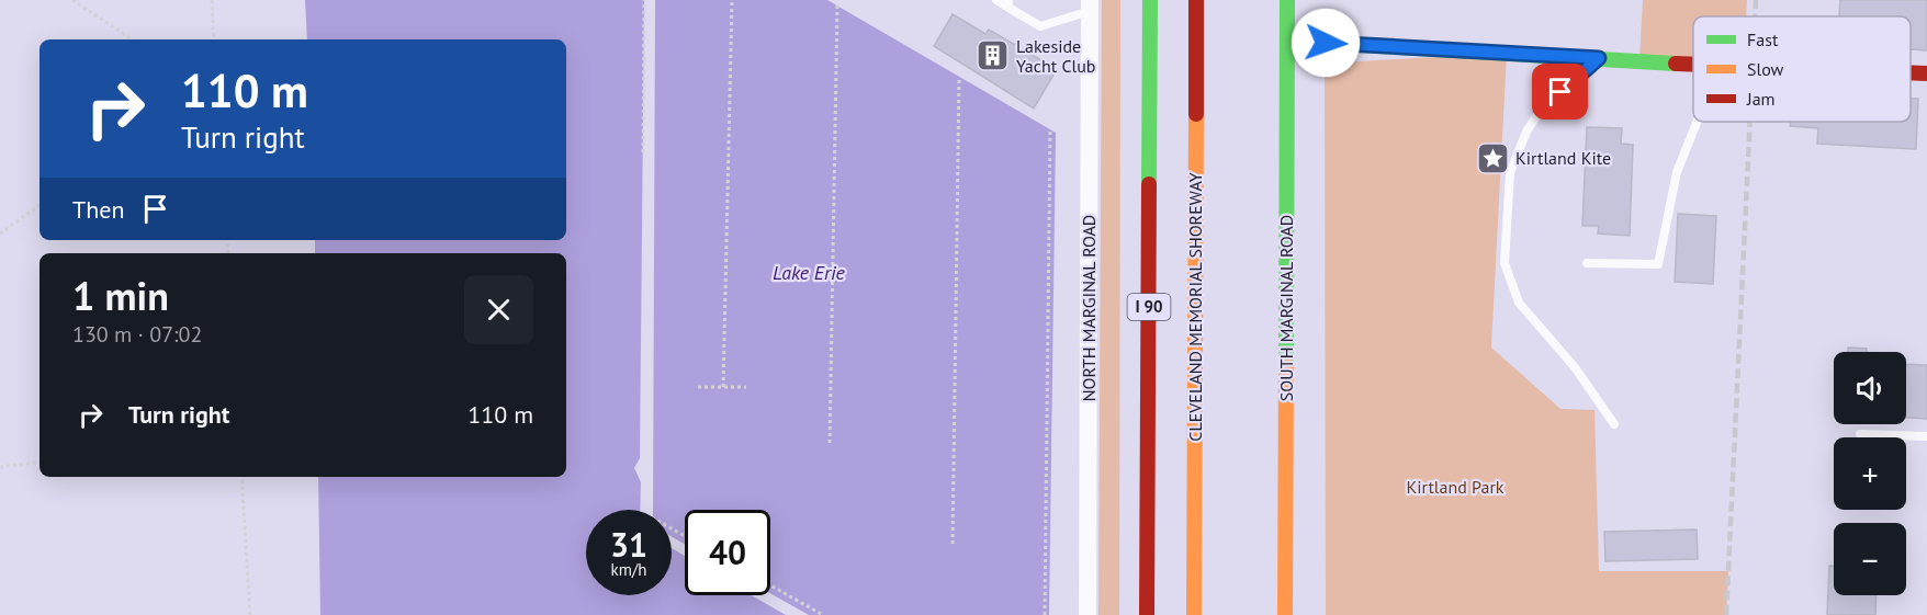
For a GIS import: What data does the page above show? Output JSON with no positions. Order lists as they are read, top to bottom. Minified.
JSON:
{"streets":{"main road":["I 90","CLEVELAND MEMORIAL SHOREWAY","SOUTH MARGINAL ROAD"],"street":["NORTH MARGINAL ROAD"]},"water":["Lake Erie"],"parks":["Kirtland Park"],"places":{"building":["Lakeside Yacht Club"],"place":["Kirtland Kite"]},"legend":["Fast","Slow","Jam"],"page":{"turn":["110 m","Turn right"],"then":"Then","heading":["1 min","130 m · 07:02"],"map_buttons":["+","−"],"list":[{"name":"Turn right","value":"110 m"}],"speed":"31 km/h","limit":"40"}}
